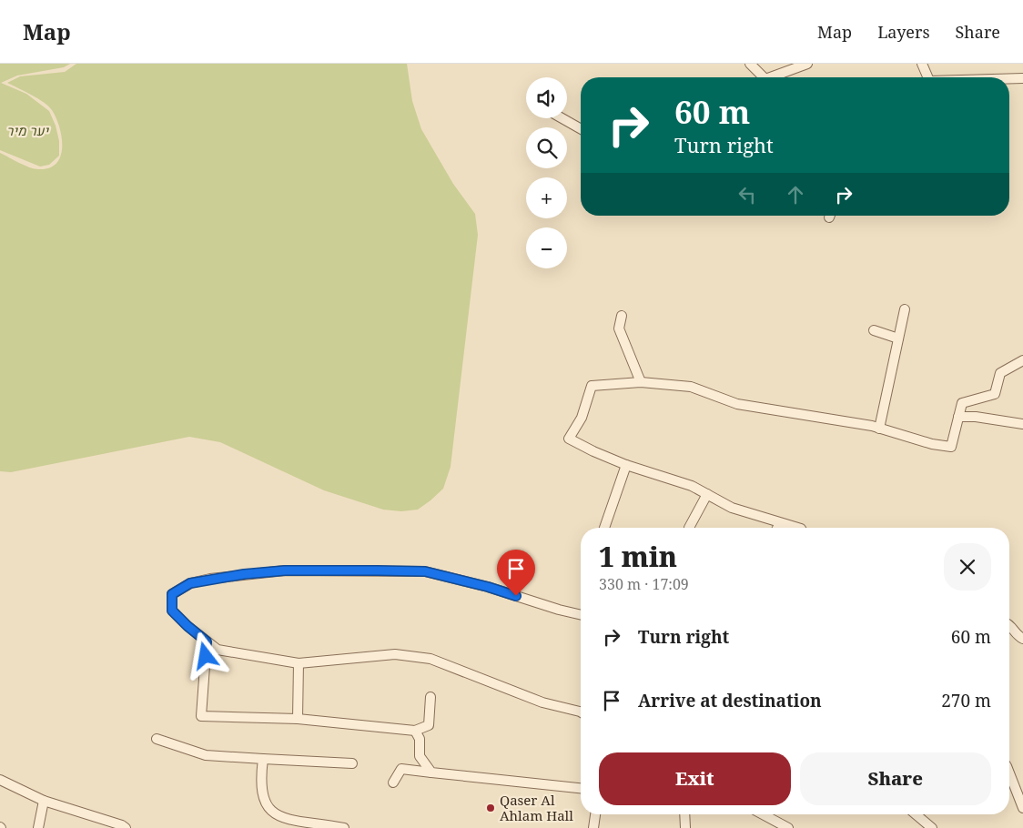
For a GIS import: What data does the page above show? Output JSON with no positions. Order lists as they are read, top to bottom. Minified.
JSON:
{"parks":["יער מיר"],"places":["Qaser Al Ahlam Hall"],"page":{"header":"Map","nav":["Map","Layers","Share"],"map_buttons":["+","−"],"turn":["60 m","Turn right"],"heading":["1 min","330 m · 17:09"],"list":[{"name":"Turn right","value":"60 m"},{"name":"Arrive at destination","value":"270 m"}],"buttons":["Exit","Share"]}}
